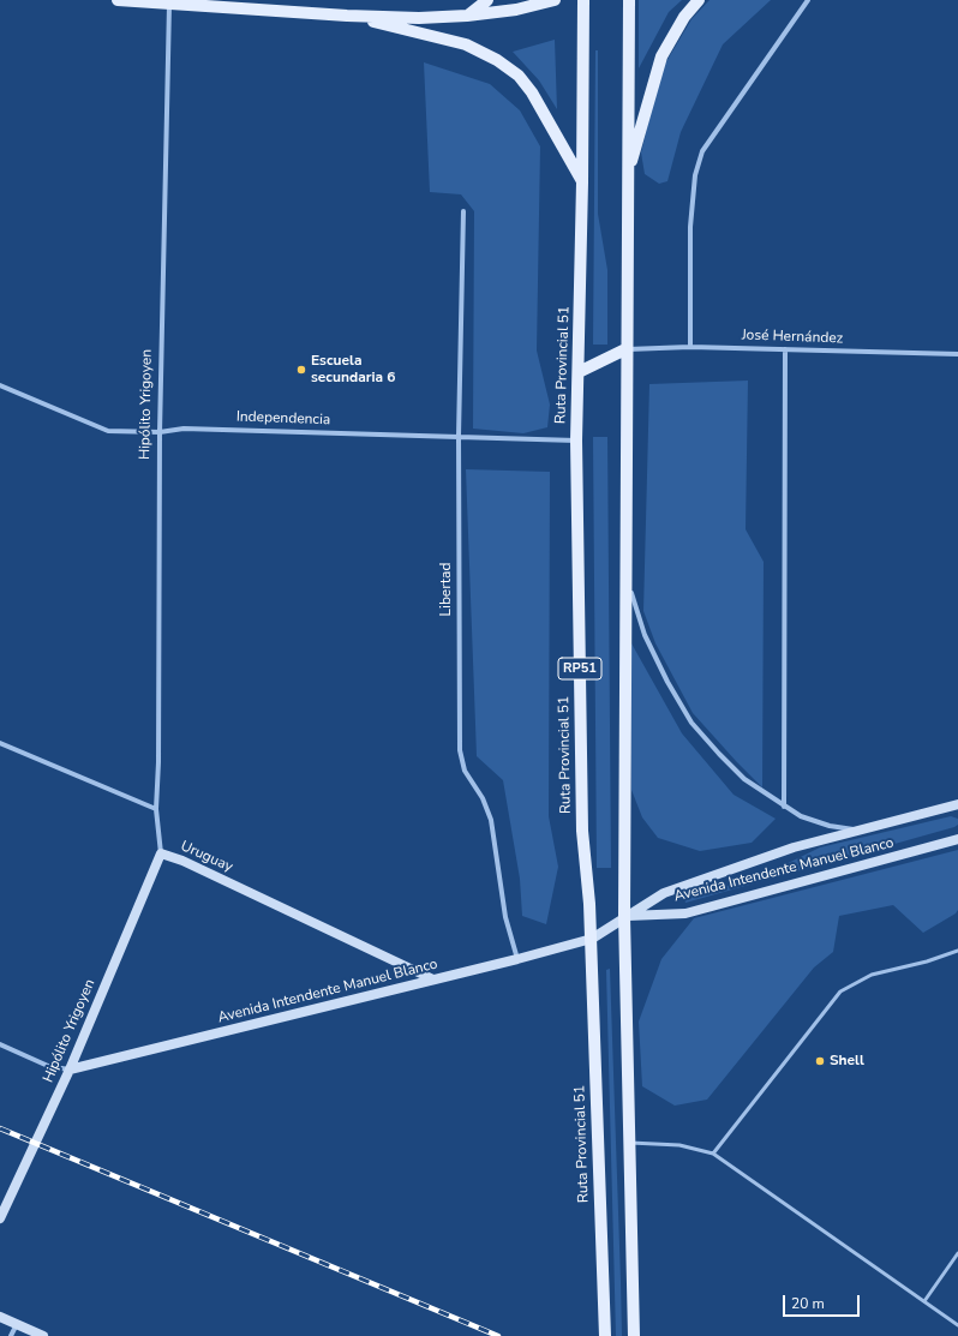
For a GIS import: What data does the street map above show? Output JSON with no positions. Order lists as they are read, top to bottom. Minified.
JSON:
{"streets":{"main road":["Ruta Provincial 51","RP51"],"street":["José Hernández","Hipólito Yrigoyen","Independencia","Libertad","Uruguay","Avenida Intendente Manuel Blanco"]},"crossings":[["Ruta Provincial 51","Independencia"],["Ruta Provincial 51","Avenida Intendente Manuel Blanco"],["Hipólito Yrigoyen","Independencia"],["Hipólito Yrigoyen","Uruguay"],["Hipólito Yrigoyen","Avenida Intendente Manuel Blanco"],["Independencia","Libertad"],["Libertad","Avenida Intendente Manuel Blanco"],["Uruguay","Avenida Intendente Manuel Blanco"]],"places":["Escuela secundaria 6","Shell"],"scale_bar":"20 m"}
